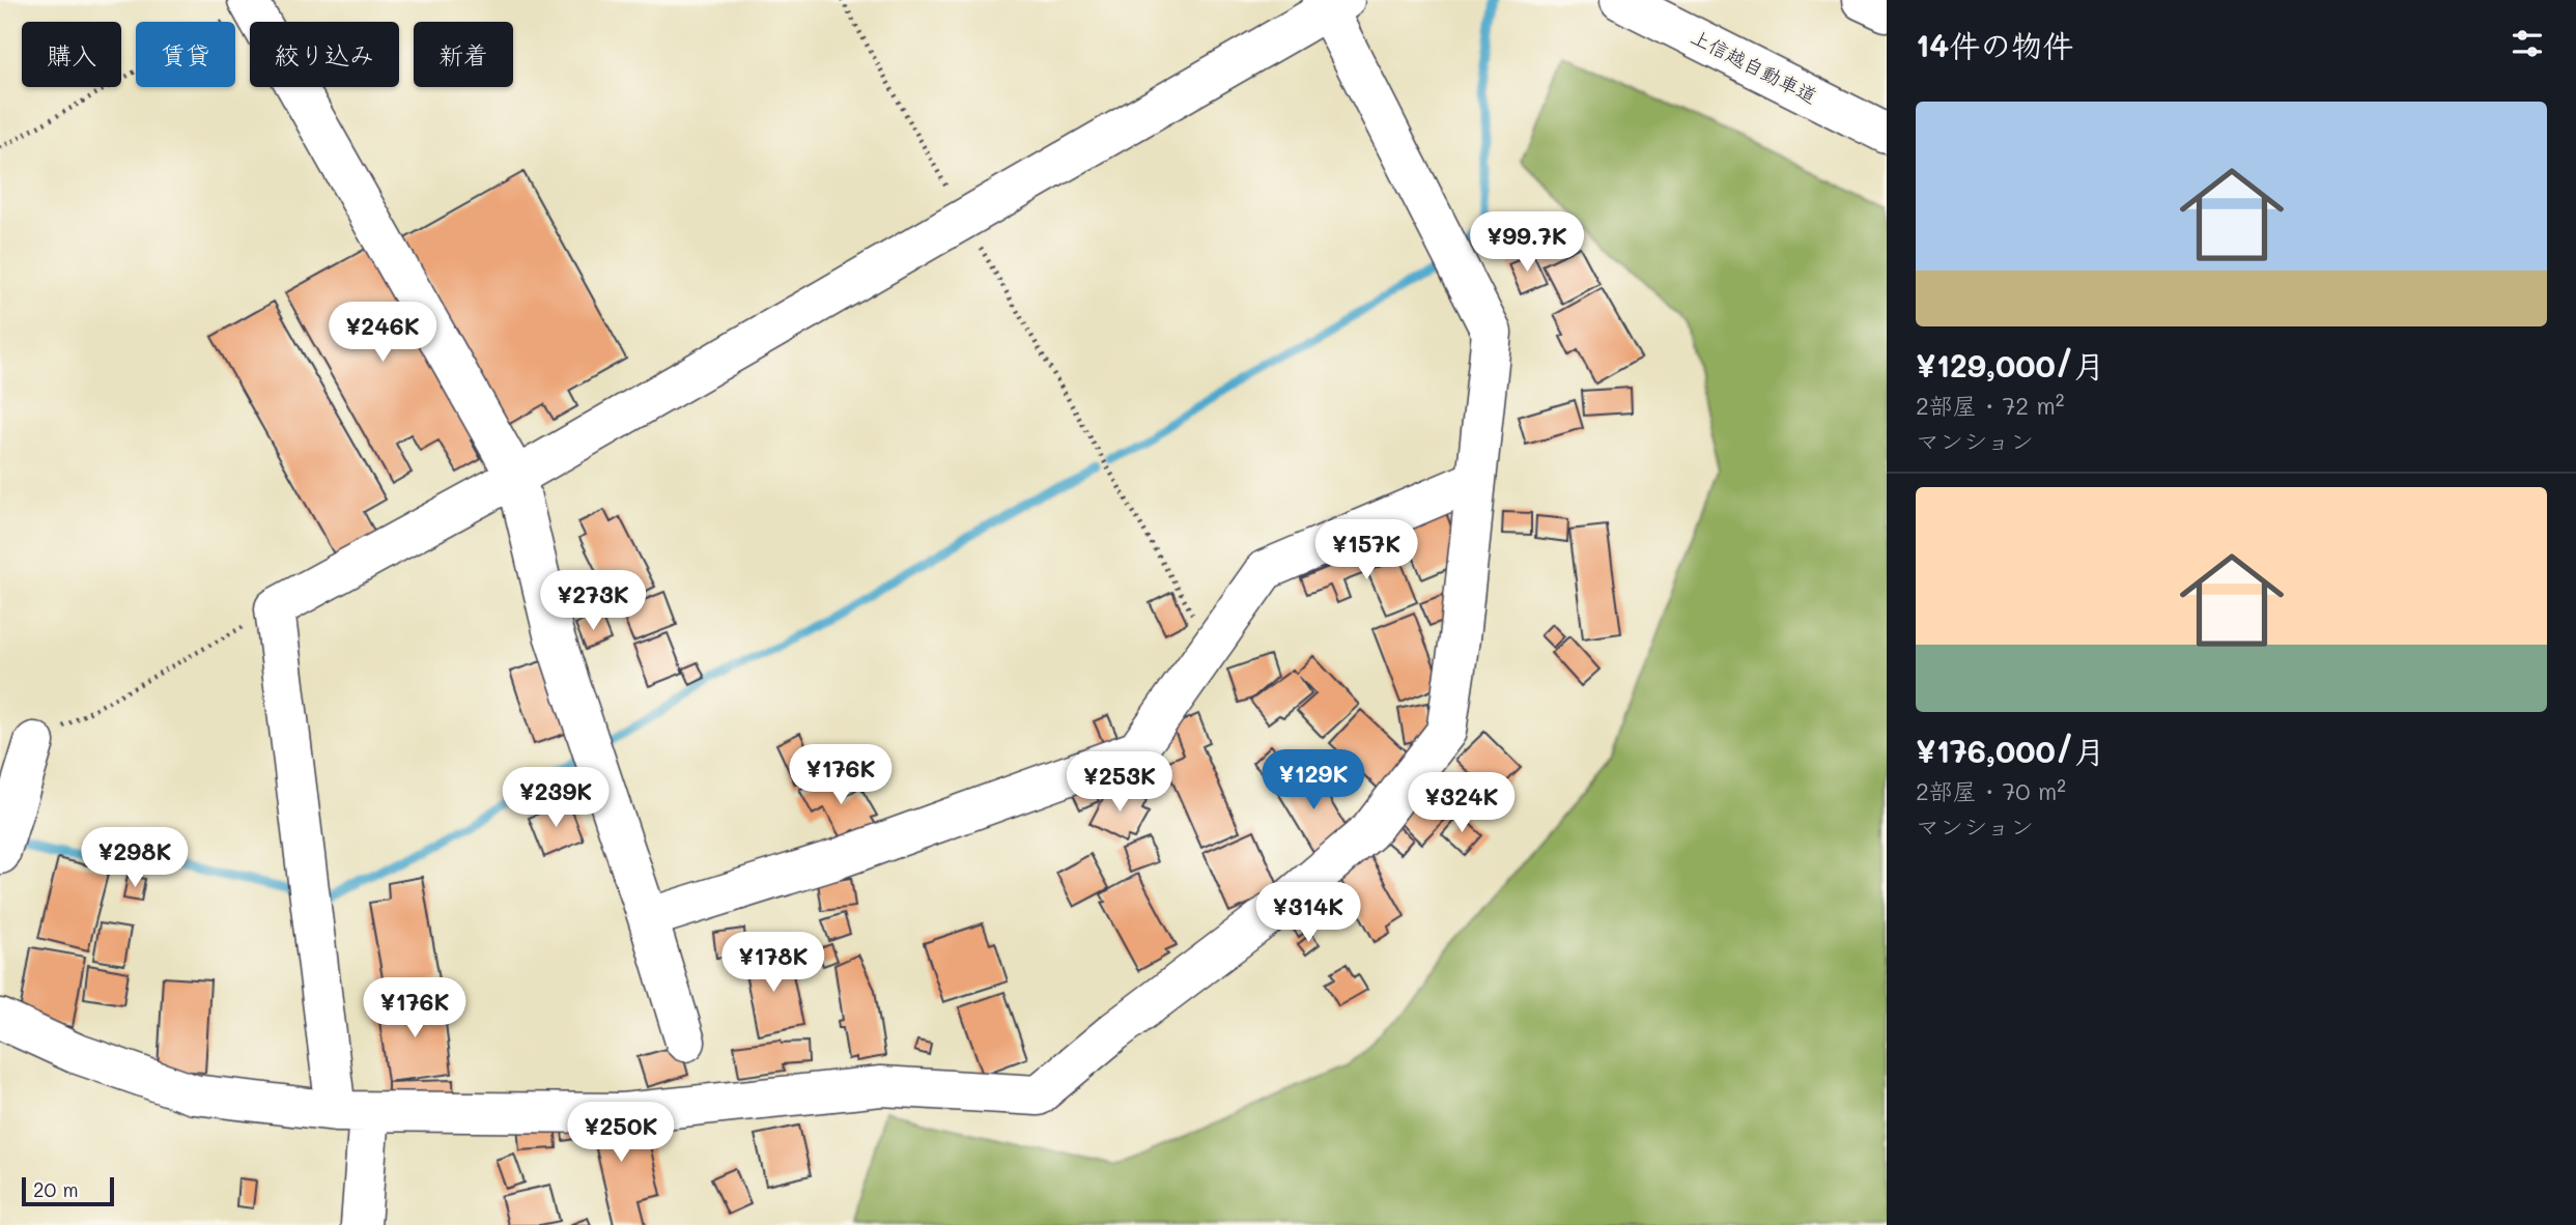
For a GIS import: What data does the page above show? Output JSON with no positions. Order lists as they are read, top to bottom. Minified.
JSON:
{"streets":{"main road":["上信越自動車道"]},"scale_bar":"20 m","page":{"heading":"14件の物件","chip":["購入","賃貸","絞り込み","新着"],"list":[{"name":"¥129,000/月","note":"2部屋 · 72 m² · マンション"},{"name":"¥176,000/月","note":"2部屋 · 70 m² · マンション"}],"price":["¥99.7K","¥246K","¥157K","¥273K","¥176K","¥129K","¥253K","¥239K","¥324K","¥298K","¥314K","¥178K","¥176K","¥250K"],"scale":"20 m"}}
